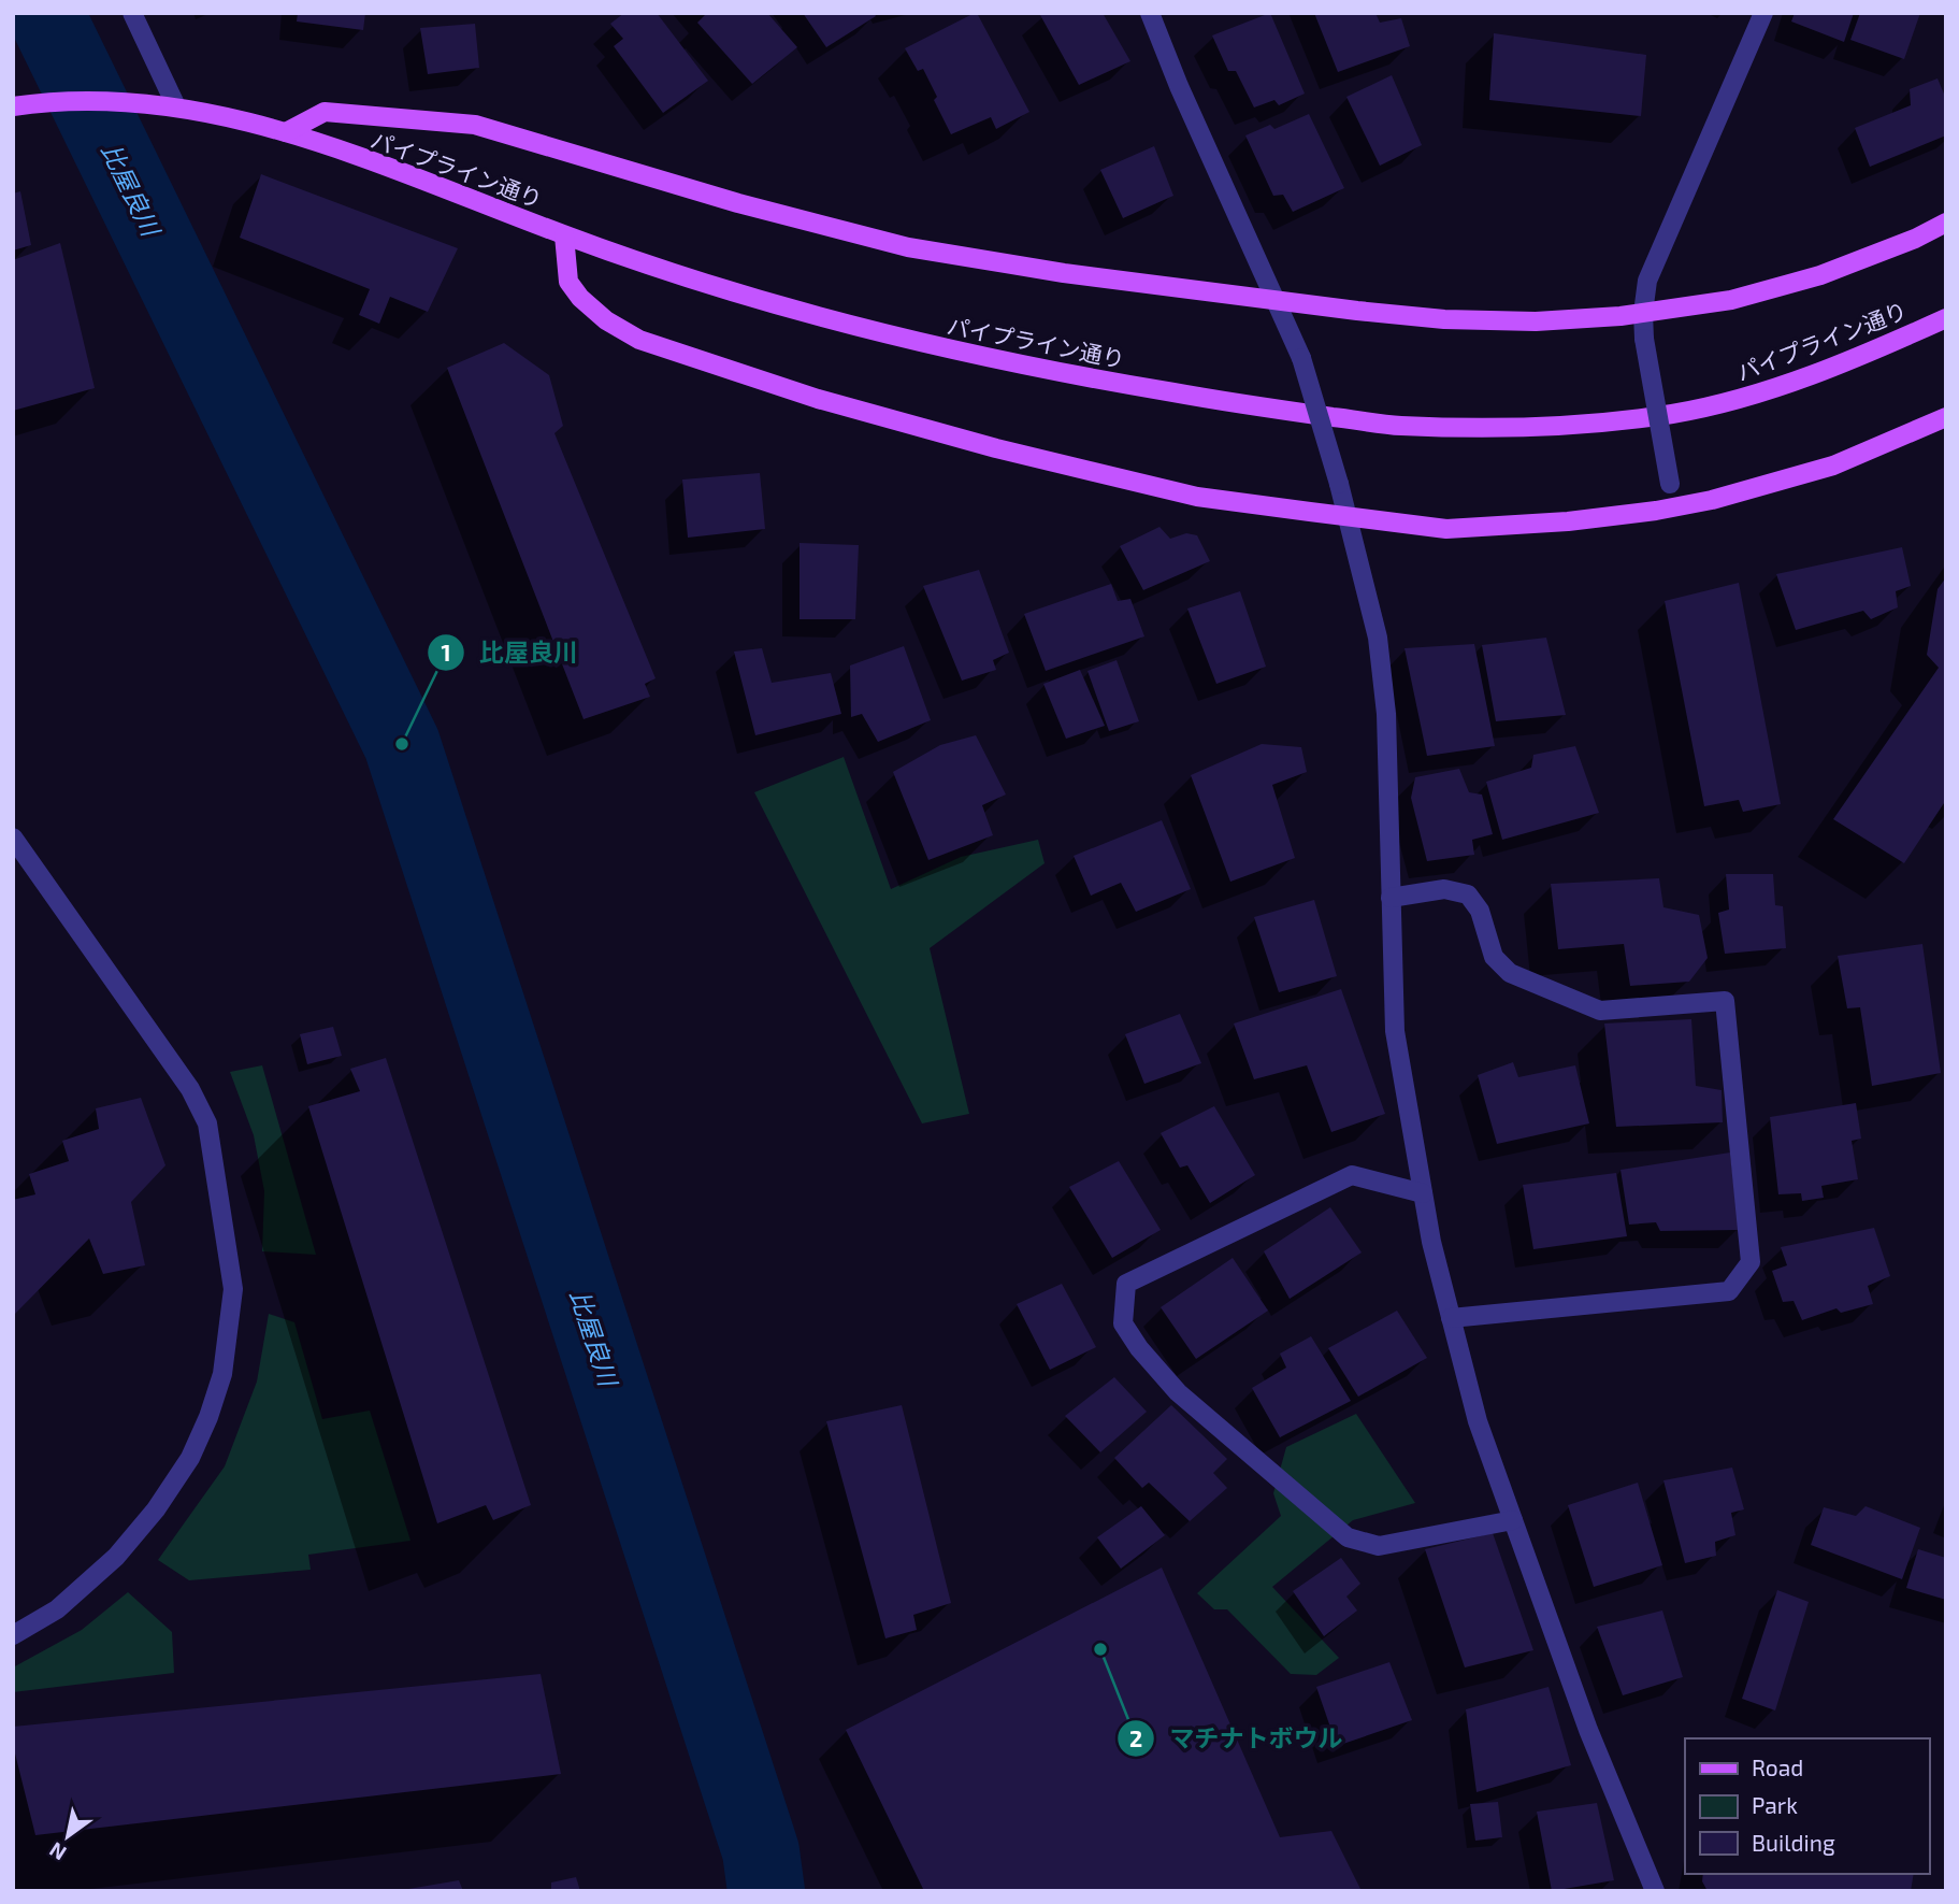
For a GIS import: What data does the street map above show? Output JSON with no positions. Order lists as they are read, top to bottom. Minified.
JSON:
{"streets":{"main road":["パイプライン通り"]},"water":["比屋良川"],"places":["比屋良川","マチナトボウル"],"legend":["Road","Park","Building"],"north":"bottom left"}
